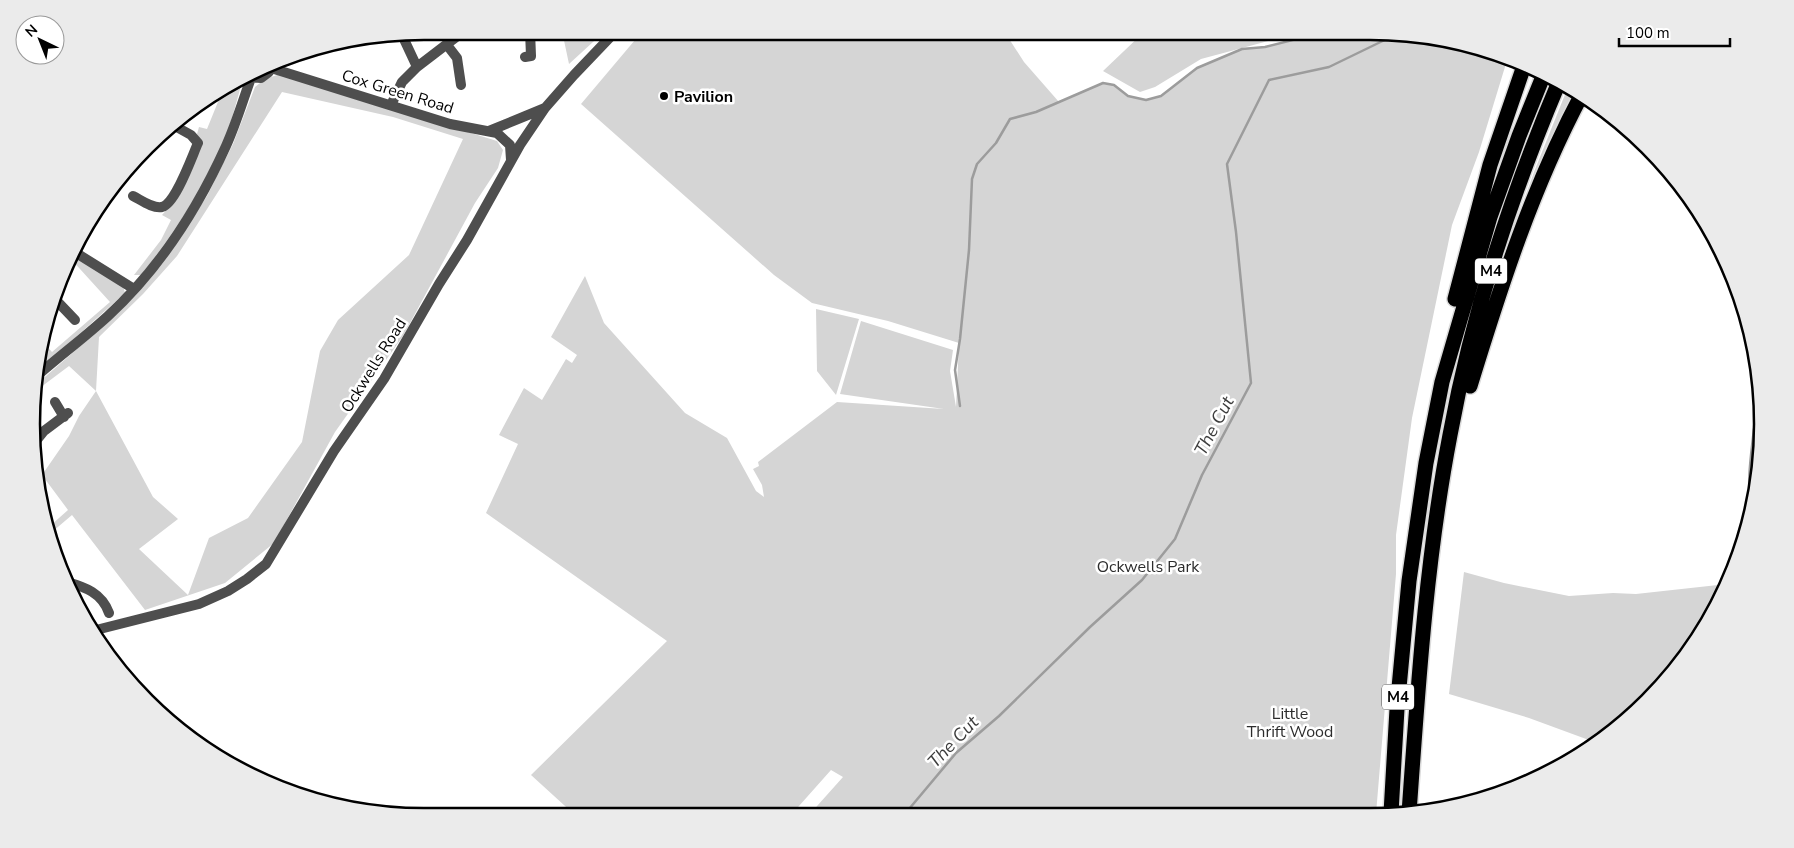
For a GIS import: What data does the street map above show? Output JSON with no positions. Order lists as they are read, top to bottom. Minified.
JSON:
{"streets":{"highway":["M4"],"street":["Cox Green Road","Ockwells Road"]},"crossings":[["Cox Green Road","Ockwells Road"]],"water":["The Cut"],"parks":["Ockwells Park","Little Thrift Wood"],"places":["Pavilion"],"scale_bar":"100 m","north":"top left"}
